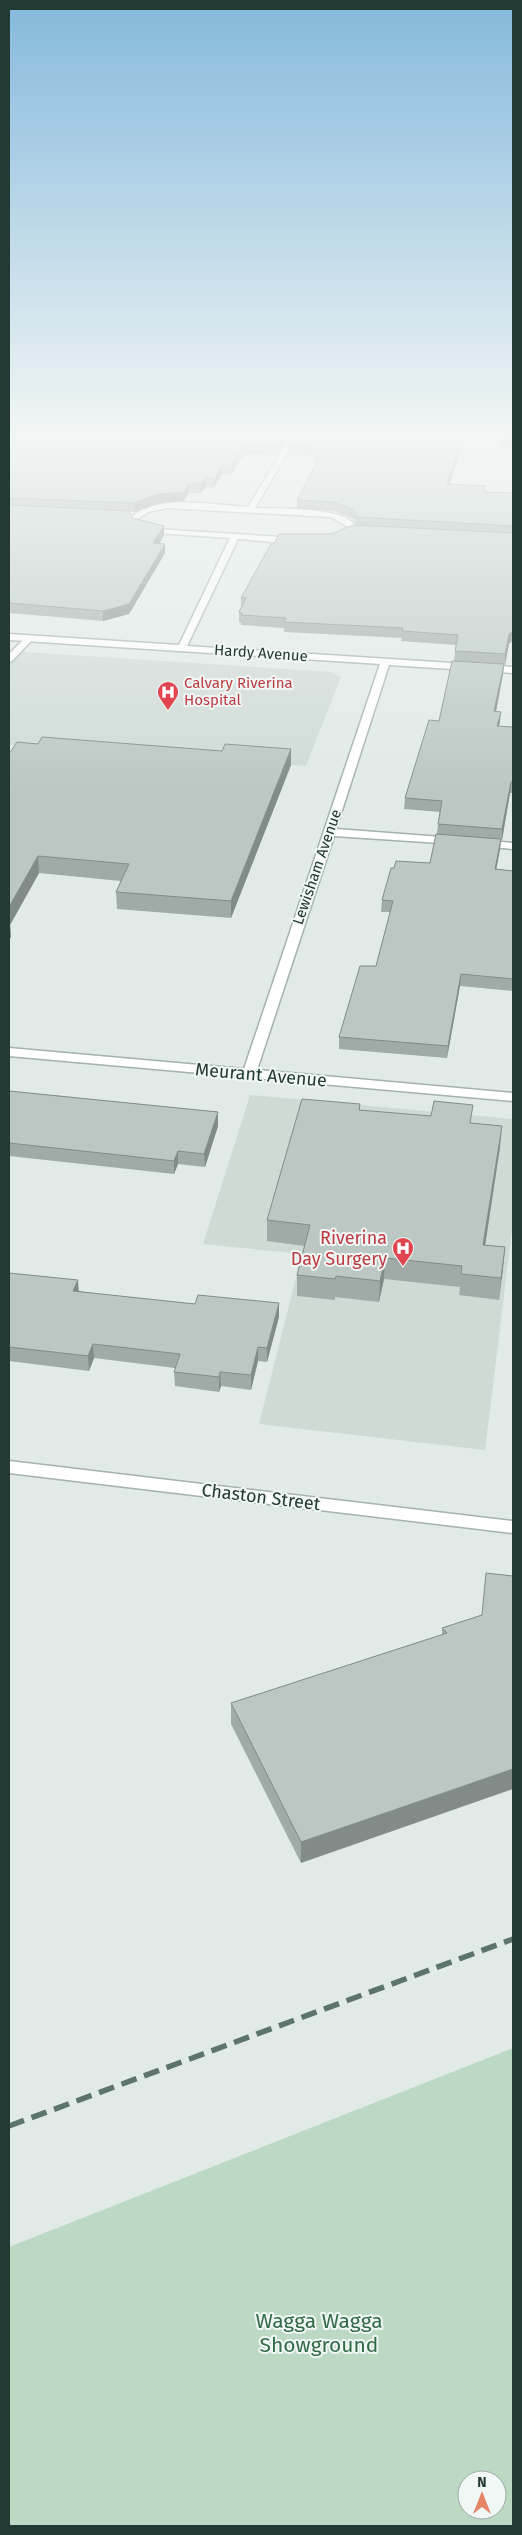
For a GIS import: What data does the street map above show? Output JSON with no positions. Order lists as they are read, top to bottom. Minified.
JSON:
{"streets":{"street":["Hardy Avenue","Lewisham Avenue","Meurant Avenue","Chaston Street"]},"crossings":[["Hardy Avenue","Lewisham Avenue"],["Lewisham Avenue","Meurant Avenue"]],"parks":["Wagga Wagga Showground"],"places":{"hospital":["Calvary Riverina Hospital","Riverina Day Surgery"]},"north":"top"}
